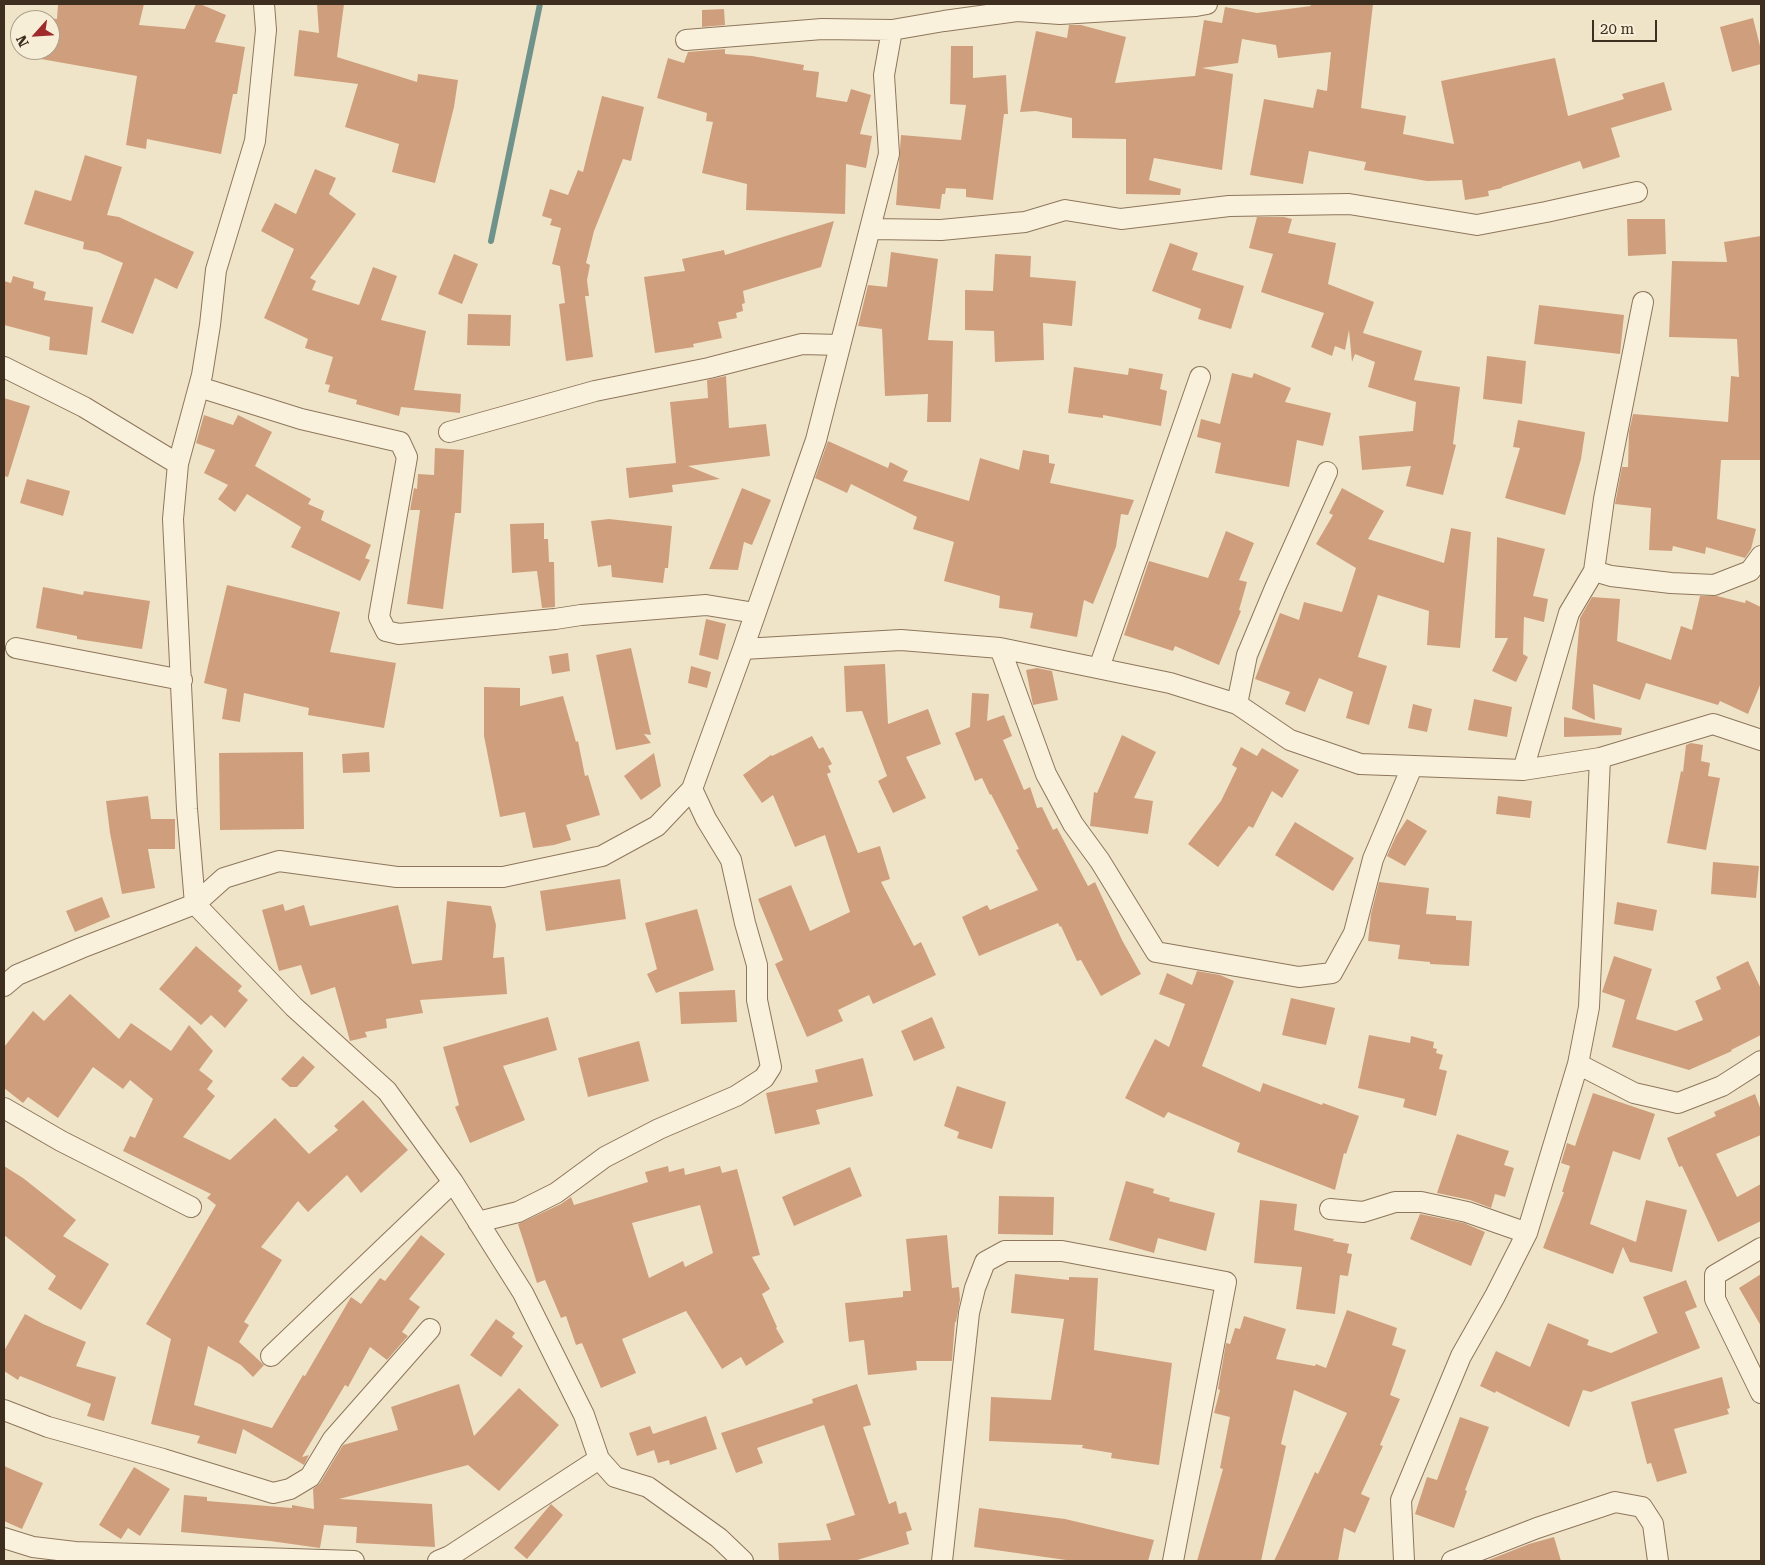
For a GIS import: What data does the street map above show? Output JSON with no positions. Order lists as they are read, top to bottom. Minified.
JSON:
{"scale_bar":"20 m","north":"bottom left"}
